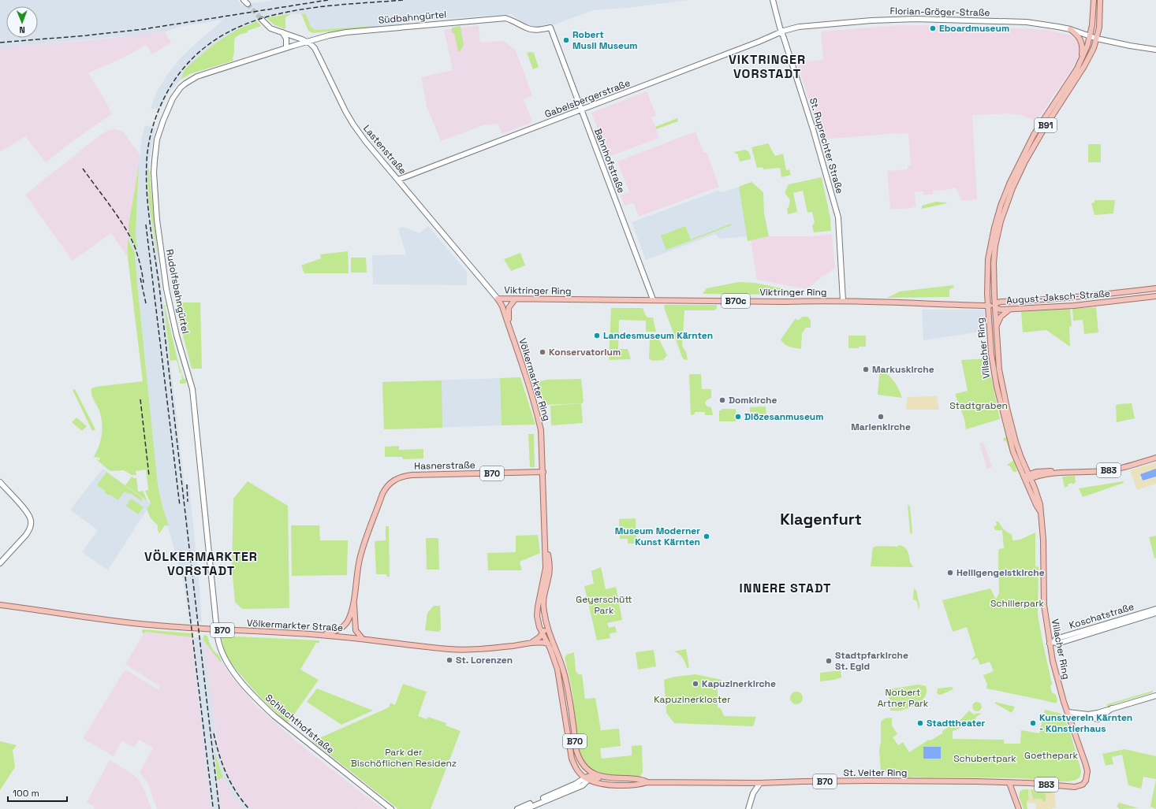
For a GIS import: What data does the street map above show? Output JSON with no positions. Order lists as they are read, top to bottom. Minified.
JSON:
{"streets":{"main road":["B91","Viktringer Ring","August-Jaksch-Straße","B70c","Villacher Ring","Völkermarkter Ring","Hasnerstraße","B83","B70","Völkermarkter Straße","St. Veiter Ring"],"street":["Florian-Gröger-Straße","Südbahngürtel","Gabelsbergerstraße","St. Ruprechter Straße","Lastenstraße","Bahnhofstraße","Rudolfsbahngürtel","Koschatstraße","Schlachthofstraße"]},"crossings":[["Florian-Gröger-Straße","Gabelsbergerstraße"],["Florian-Gröger-Straße","B91"],["Florian-Gröger-Straße","St. Ruprechter Straße"],["Südbahngürtel","Lastenstraße"],["Südbahngürtel","Bahnhofstraße"],["Südbahngürtel","Rudolfsbahngürtel"],["Gabelsbergerstraße","St. Ruprechter Straße"],["Gabelsbergerstraße","Lastenstraße"],["Gabelsbergerstraße","Bahnhofstraße"],["B91","Viktringer Ring"],["B91","August-Jaksch-Straße"],["B91","Villacher Ring"],["St. Ruprechter Straße","Viktringer Ring"],["Lastenstraße","Viktringer Ring"],["Lastenstraße","Rudolfsbahngürtel"],["Lastenstraße","Völkermarkter Ring"],["Bahnhofstraße","Viktringer Ring"],["Viktringer Ring","August-Jaksch-Straße"],["Viktringer Ring","Villacher Ring"],["Viktringer Ring","Völkermarkter Ring"],["Rudolfsbahngürtel","Schlachthofstraße"],["August-Jaksch-Straße","Villacher Ring"],["Villacher Ring","B83"],["Villacher Ring","Koschatstraße"],["Villacher Ring","St. Veiter Ring"],["Völkermarkter Ring","Hasnerstraße"],["Völkermarkter Ring","B70"],["Hasnerstraße","B70"],["B70","Völkermarkter Straße"],["B70","St. Veiter Ring"]],"districts":["VIKTRINGER VORSTADT","Klagenfurt","VÖLKERMARKTER VORSTADT","INNERE STADT"],"parks":["Stadtgraben","Geyerschütt Park","Schillerpark","Norbert Artner Park","Kapuzinerkloster","Park der Bischöflichen Residenz","Goethepark","Schubertpark"],"places":["Eboardmuseum","Robert Musil Museum","Landesmuseum Kärnten","Konservatorium","Markuskirche","Domkirche","Diözesanmuseum","Marienkirche","Museum Moderner Kunst Kärnten","Heiligengeistkirche","St. Lorenzen","Stadtpfarkirche St. Egid","Kapuzinerkirche","Stadttheater","Kunstverein Kärnten - Künstlerhaus"],"scale_bar":"100 m","north":"bottom"}
